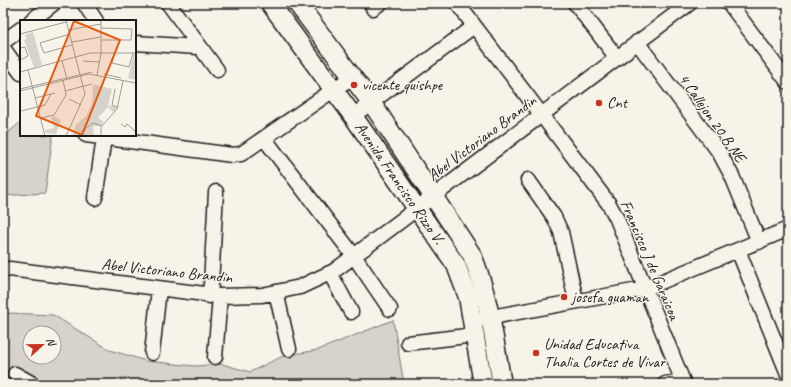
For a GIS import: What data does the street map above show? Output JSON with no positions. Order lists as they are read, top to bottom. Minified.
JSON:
{"streets":{"main road":["Avenida Francisco Rizzo V."],"street":["4 Callejon 20 B NE","Abel Victoriano Brandin","Francisco J de Garaicoa"]},"crossings":[["4 Callejon 20 B NE","Abel Victoriano Brandin"],["Abel Victoriano Brandin","Avenida Francisco Rizzo V."],["Abel Victoriano Brandin","Francisco J de Garaicoa"]],"places":["vicente quishpe","Cnt","josefa guaman","Unidad Educativa Thalia Cortes de Vivar"],"north":"right"}
